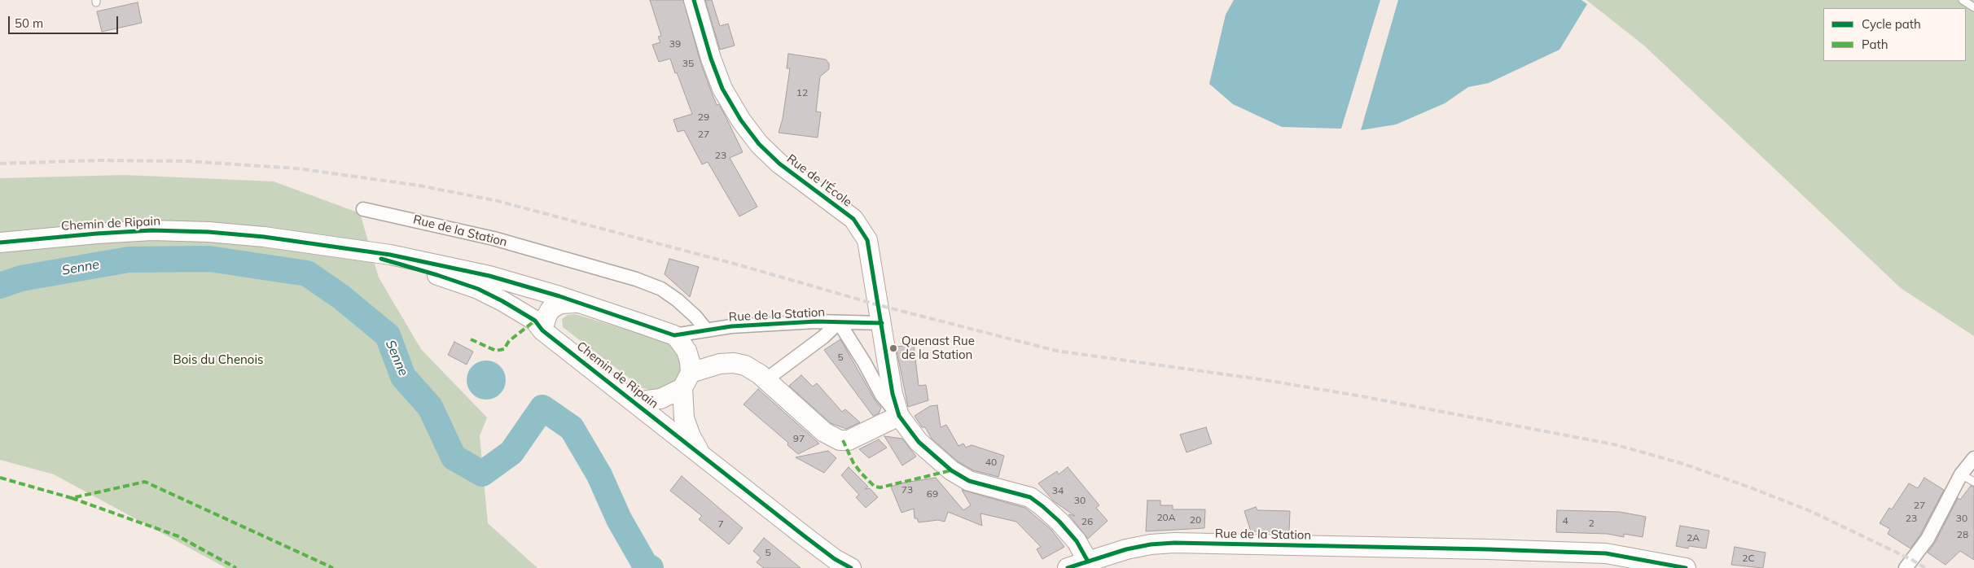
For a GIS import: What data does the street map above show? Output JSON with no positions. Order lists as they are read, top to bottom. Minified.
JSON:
{"streets":{"street":["Rue de l'École","Chemin de Ripain","Rue de la Station"]},"crossings":[["Rue de l'École","Rue de la Station"],["Chemin de Ripain","Rue de la Station"]],"water":["Senne"],"parks":["Bois du Chenois"],"places":["Quenast Rue de la Station"],"house_numbers":["39","35","12","29","27","23","5","97","40","73","34","69","30","27","20A","23","30","20","4","26","2","7","28","2A","5","2C"],"legend":["Cycle path","Path"],"scale_bar":"50 m"}
